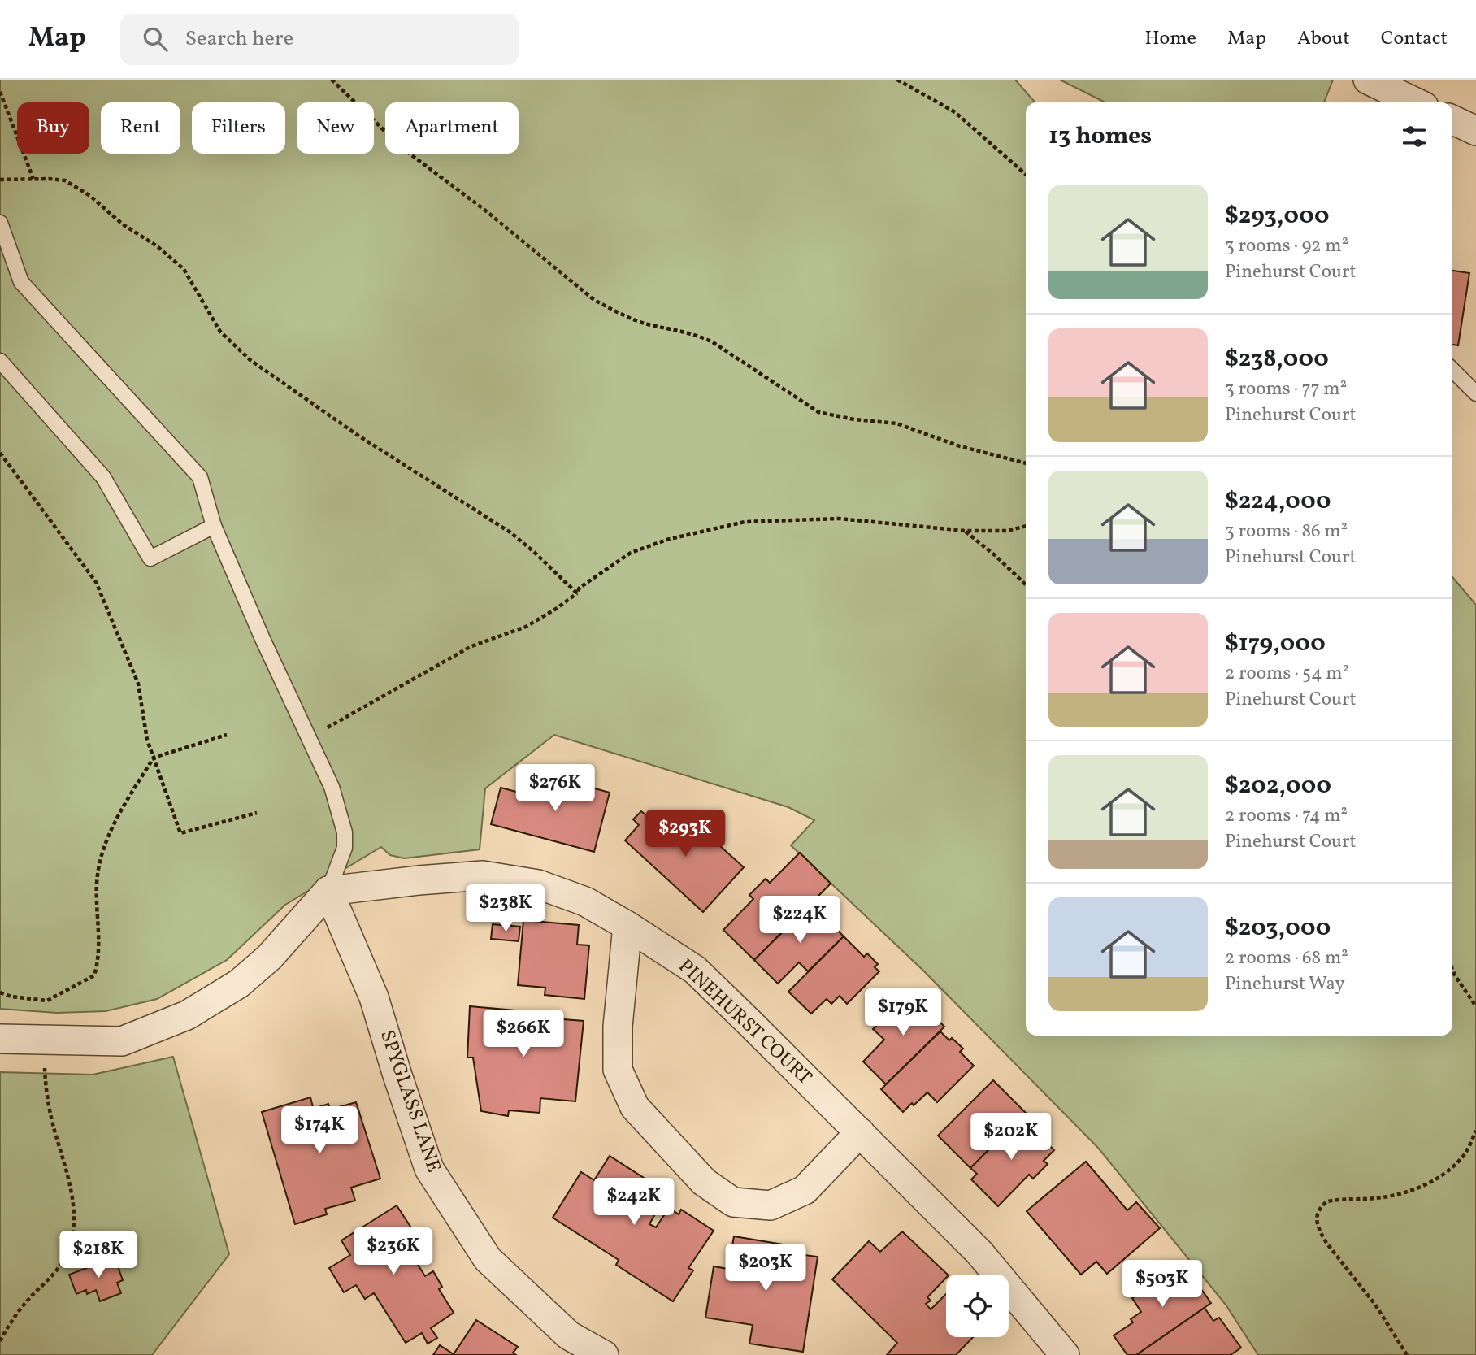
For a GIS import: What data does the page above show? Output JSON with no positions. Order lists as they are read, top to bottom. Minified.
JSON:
{"streets":{"street":["PINEHURST COURT","SPYGLASS LANE"]},"crossings":[["PINEHURST COURT","SPYGLASS LANE"]],"page":{"header":"Map","search":"Search here","nav":["Home","Map","About","Contact"],"chip":["Buy","Rent","Filters","New","Apartment"],"heading":"13 homes","list":[{"name":"$293,000","note":"3 rooms · 92 m² · Pinehurst Court"},{"name":"$238,000","note":"3 rooms · 77 m² · Pinehurst Court"},{"name":"$224,000","note":"3 rooms · 86 m² · Pinehurst Court"},{"name":"$179,000","note":"2 rooms · 54 m² · Pinehurst Court"},{"name":"$202,000","note":"2 rooms · 74 m² · Pinehurst Court"},{"name":"$203,000","note":"2 rooms · 68 m² · Pinehurst Way"}],"price":["$276K","$293K","$238K","$224K","$179K","$266K","$174K","$202K","$242K","$236K","$218K","$203K","$503K"]}}
